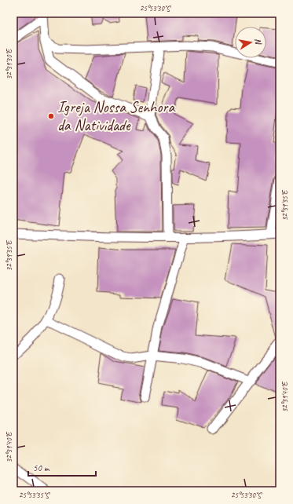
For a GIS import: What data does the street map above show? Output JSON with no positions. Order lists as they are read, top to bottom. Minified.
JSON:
{"places":["Igreja Nossa Senhora da Natividade"],"scale_bar":"50 m","north":"right","coordinates":["25°53'30\"S","32°39'30\"E","32°39'35\"E","32°39'40\"E","25°53'35\"S"]}
